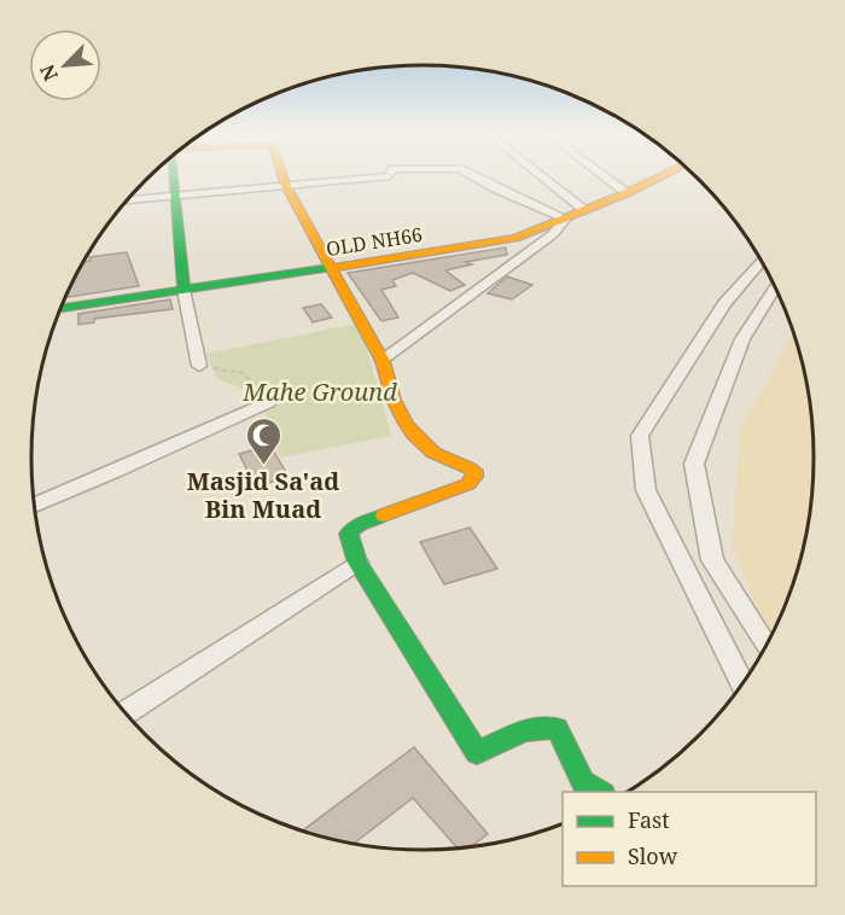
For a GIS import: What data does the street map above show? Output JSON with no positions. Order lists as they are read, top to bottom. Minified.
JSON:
{"streets":{"street":["OLD NH66"]},"parks":["Mahe Ground"],"places":{"mosque":["Masjid Sa'ad Bin Muad"]},"legend":["Fast","Slow"],"north":"bottom left"}
